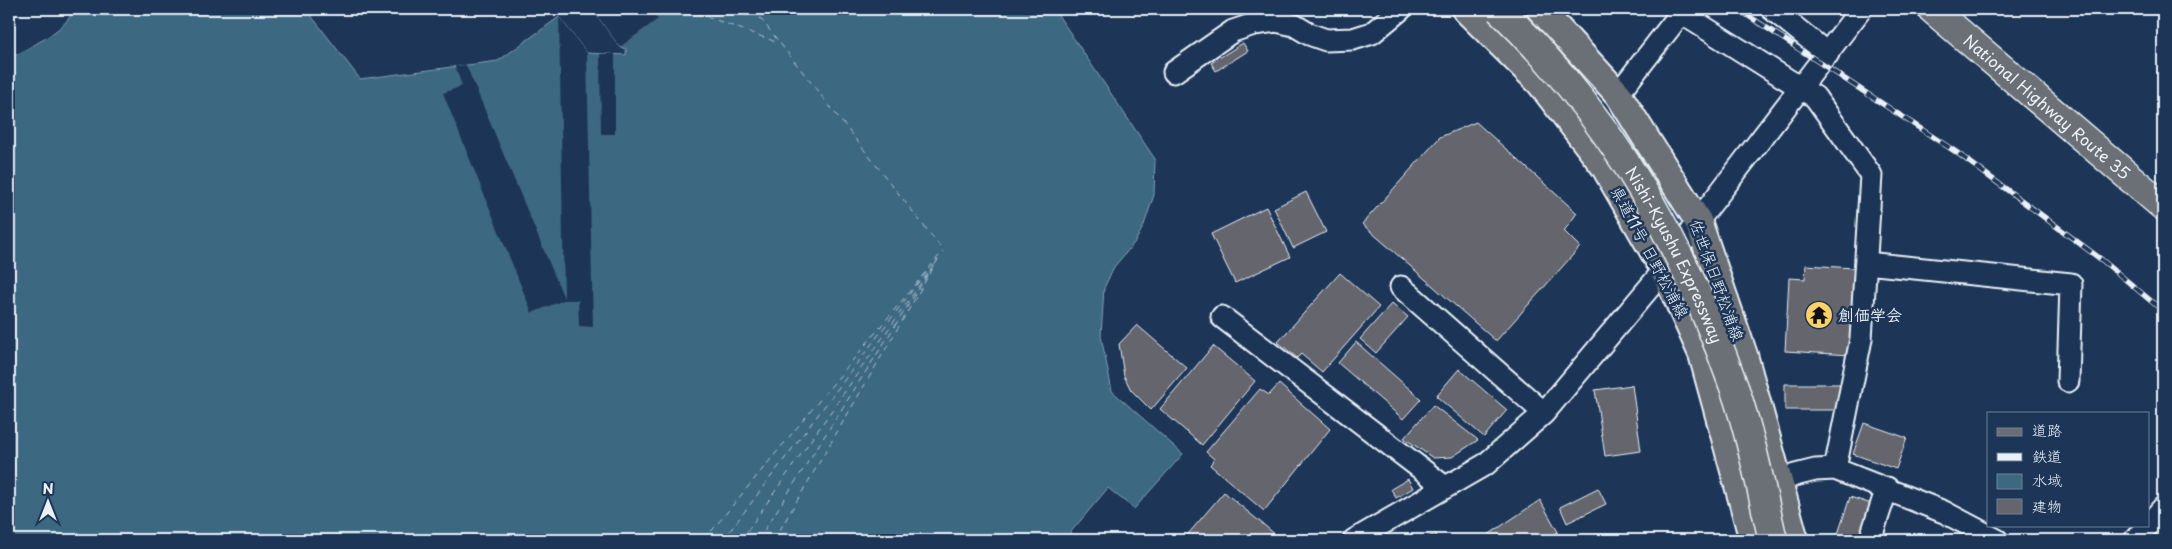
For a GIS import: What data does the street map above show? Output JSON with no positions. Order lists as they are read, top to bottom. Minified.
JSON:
{"streets":{"highway":["National Highway Route 35","Nishi-Kyushu Expressway"],"main road":["県道11号 日野松浦線","佐世保日野松浦線"]},"places":{"temple":["創価学会"]},"legend":["道路","鉄道","水域","建物"],"north":"top"}
